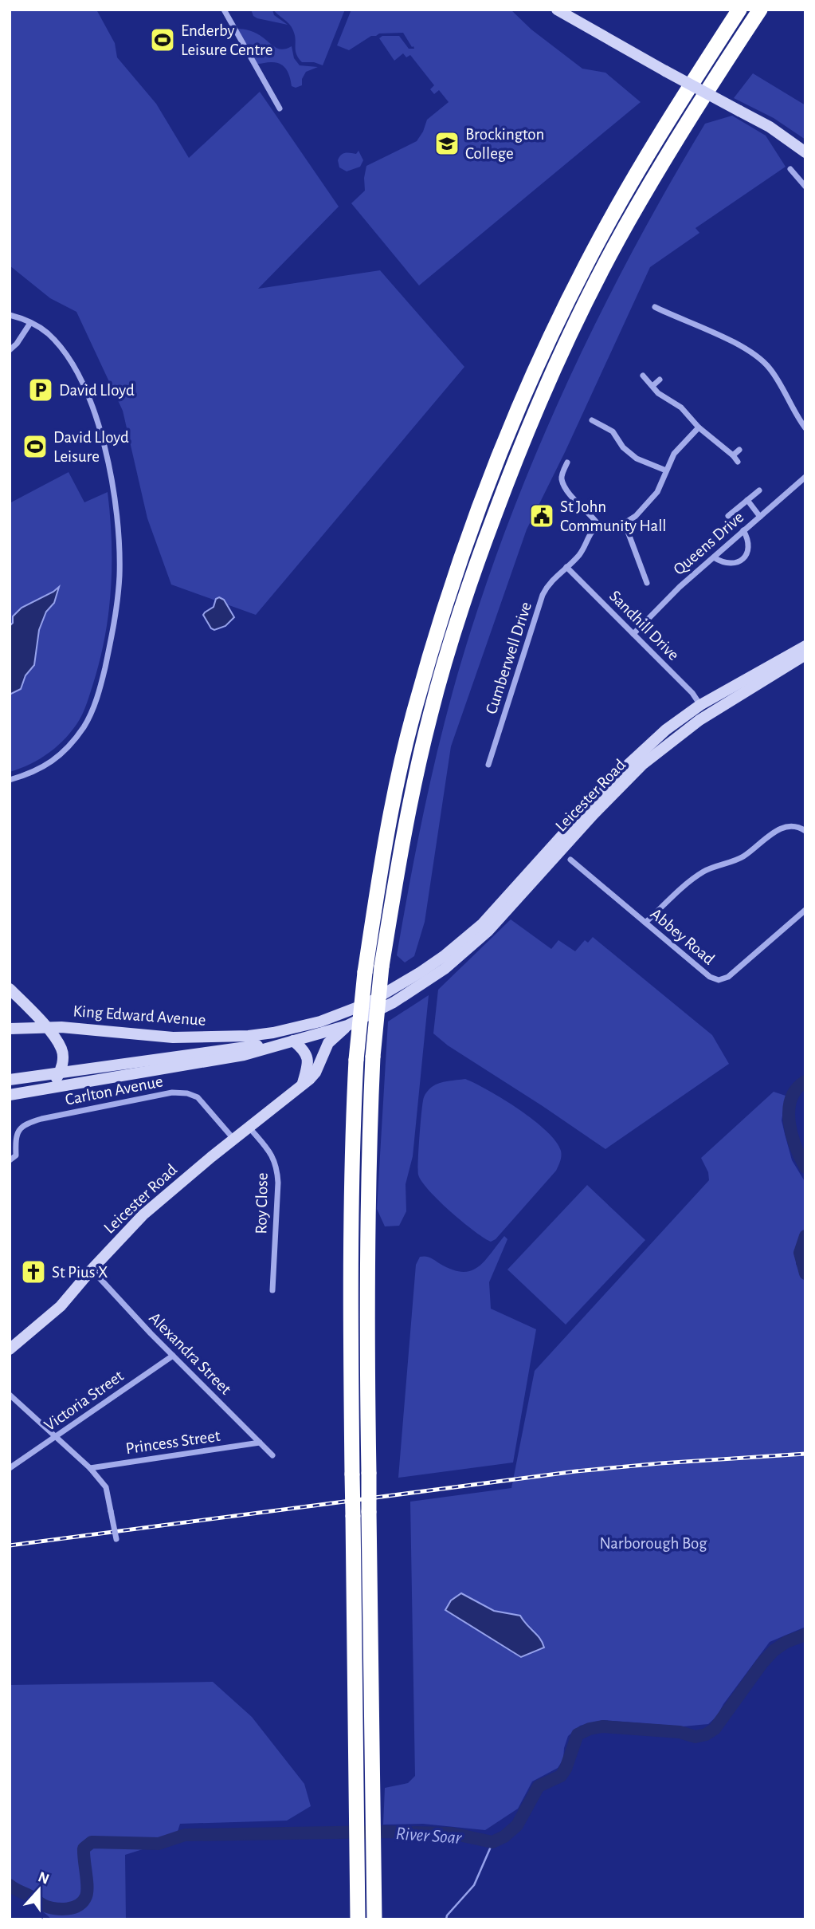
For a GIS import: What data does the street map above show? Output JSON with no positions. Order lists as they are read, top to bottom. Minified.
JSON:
{"streets":{"main road":["Leicester Road","King Edward Avenue"],"street":["Queens Drive","Sandhill Drive","Cumberwell Drive","Abbey Road","Carlton Avenue","Roy Close","Alexandra Street","Victoria Street","Princess Street"]},"crossings":[["Queens Drive","Sandhill Drive"],["Sandhill Drive","Cumberwell Drive"],["Sandhill Drive","Leicester Road"],["Leicester Road","King Edward Avenue"],["Leicester Road","Carlton Avenue"],["Leicester Road","Roy Close"],["Leicester Road","Alexandra Street"],["Alexandra Street","Victoria Street"],["Alexandra Street","Princess Street"]],"water":["River Soar"],"parks":["Narborough Bog"],"places":{"sports":["Enderby Leisure Centre","David Lloyd Leisure"],"school or university":["Brockington College"],"parking":["David Lloyd"],"public building":["St John Community Hall"],"church":["St Pius X"]},"north":"top"}
